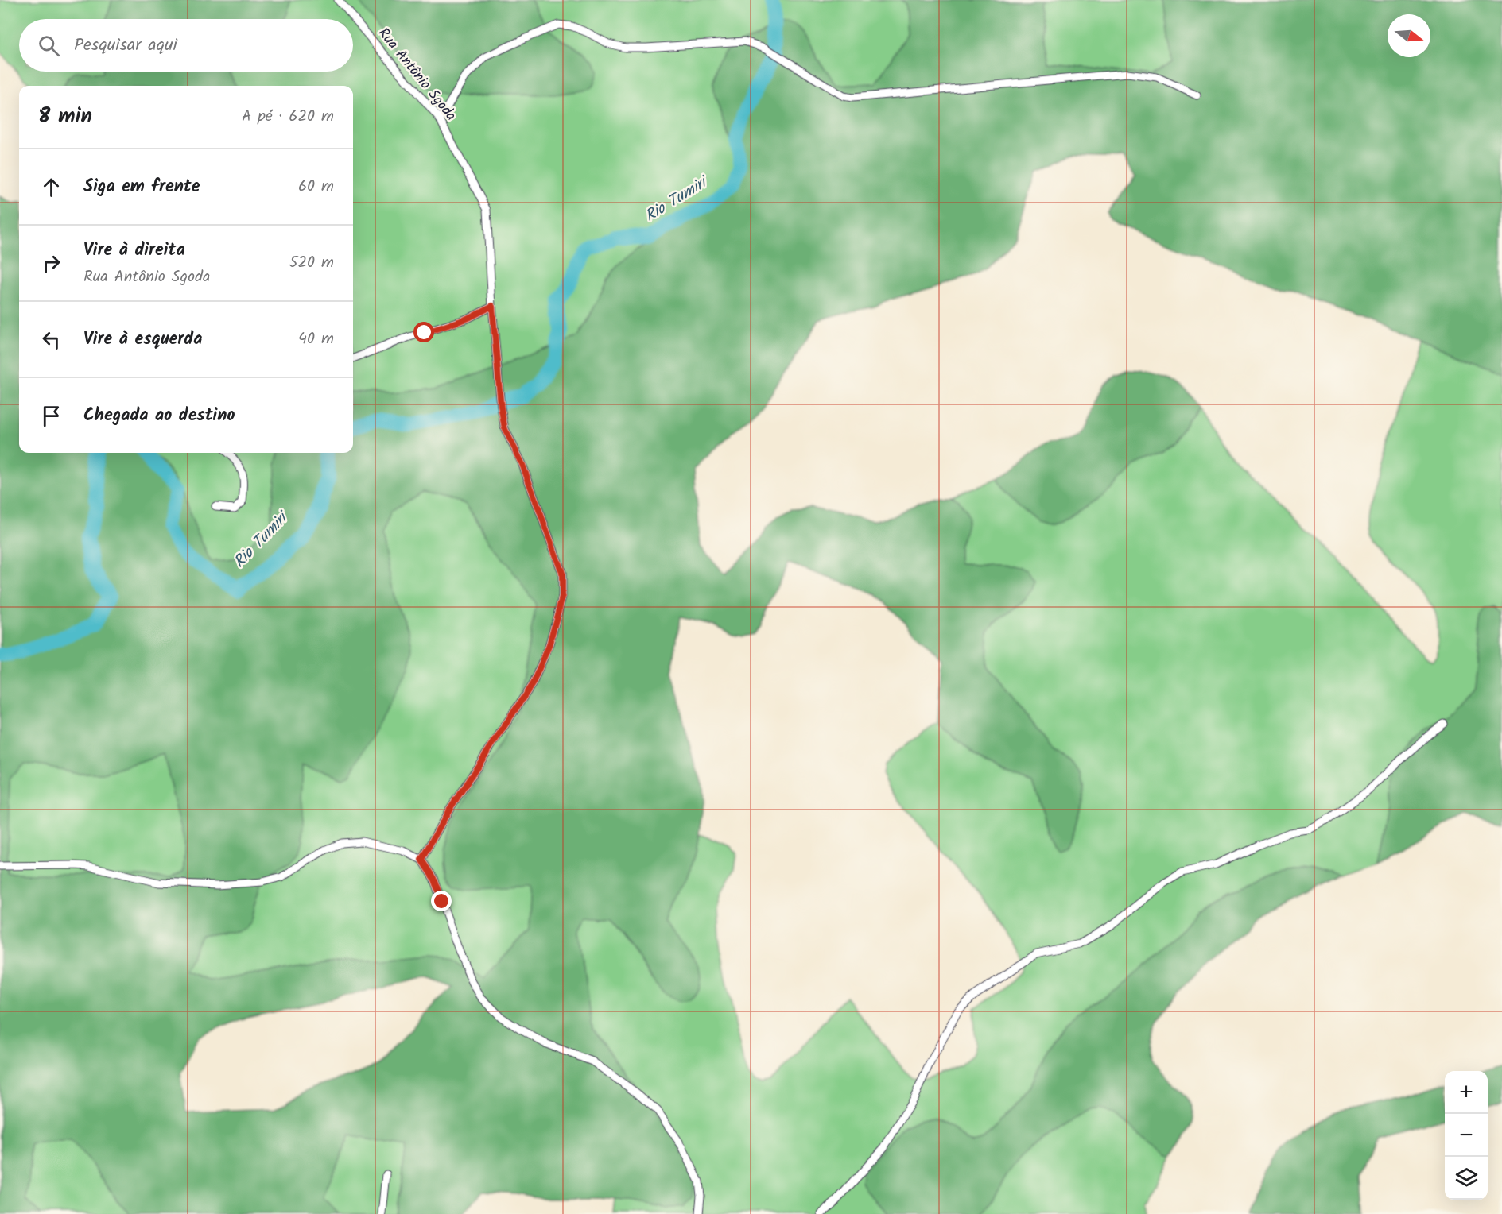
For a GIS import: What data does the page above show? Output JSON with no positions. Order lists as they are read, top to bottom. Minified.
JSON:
{"streets":{"street":["Rua Antônio Sgoda"]},"water":["Rio Tumiri"],"north":"right","page":{"search":"Pesquisar aqui","heading":["8 min","A pé · 620 m"],"list":[["Siga em frente","60 m"],["Vire à direita","Rua Antônio Sgoda","520 m"],["Vire à esquerda","40 m"],"Chegada ao destino"],"map_buttons":["+","−"]}}
